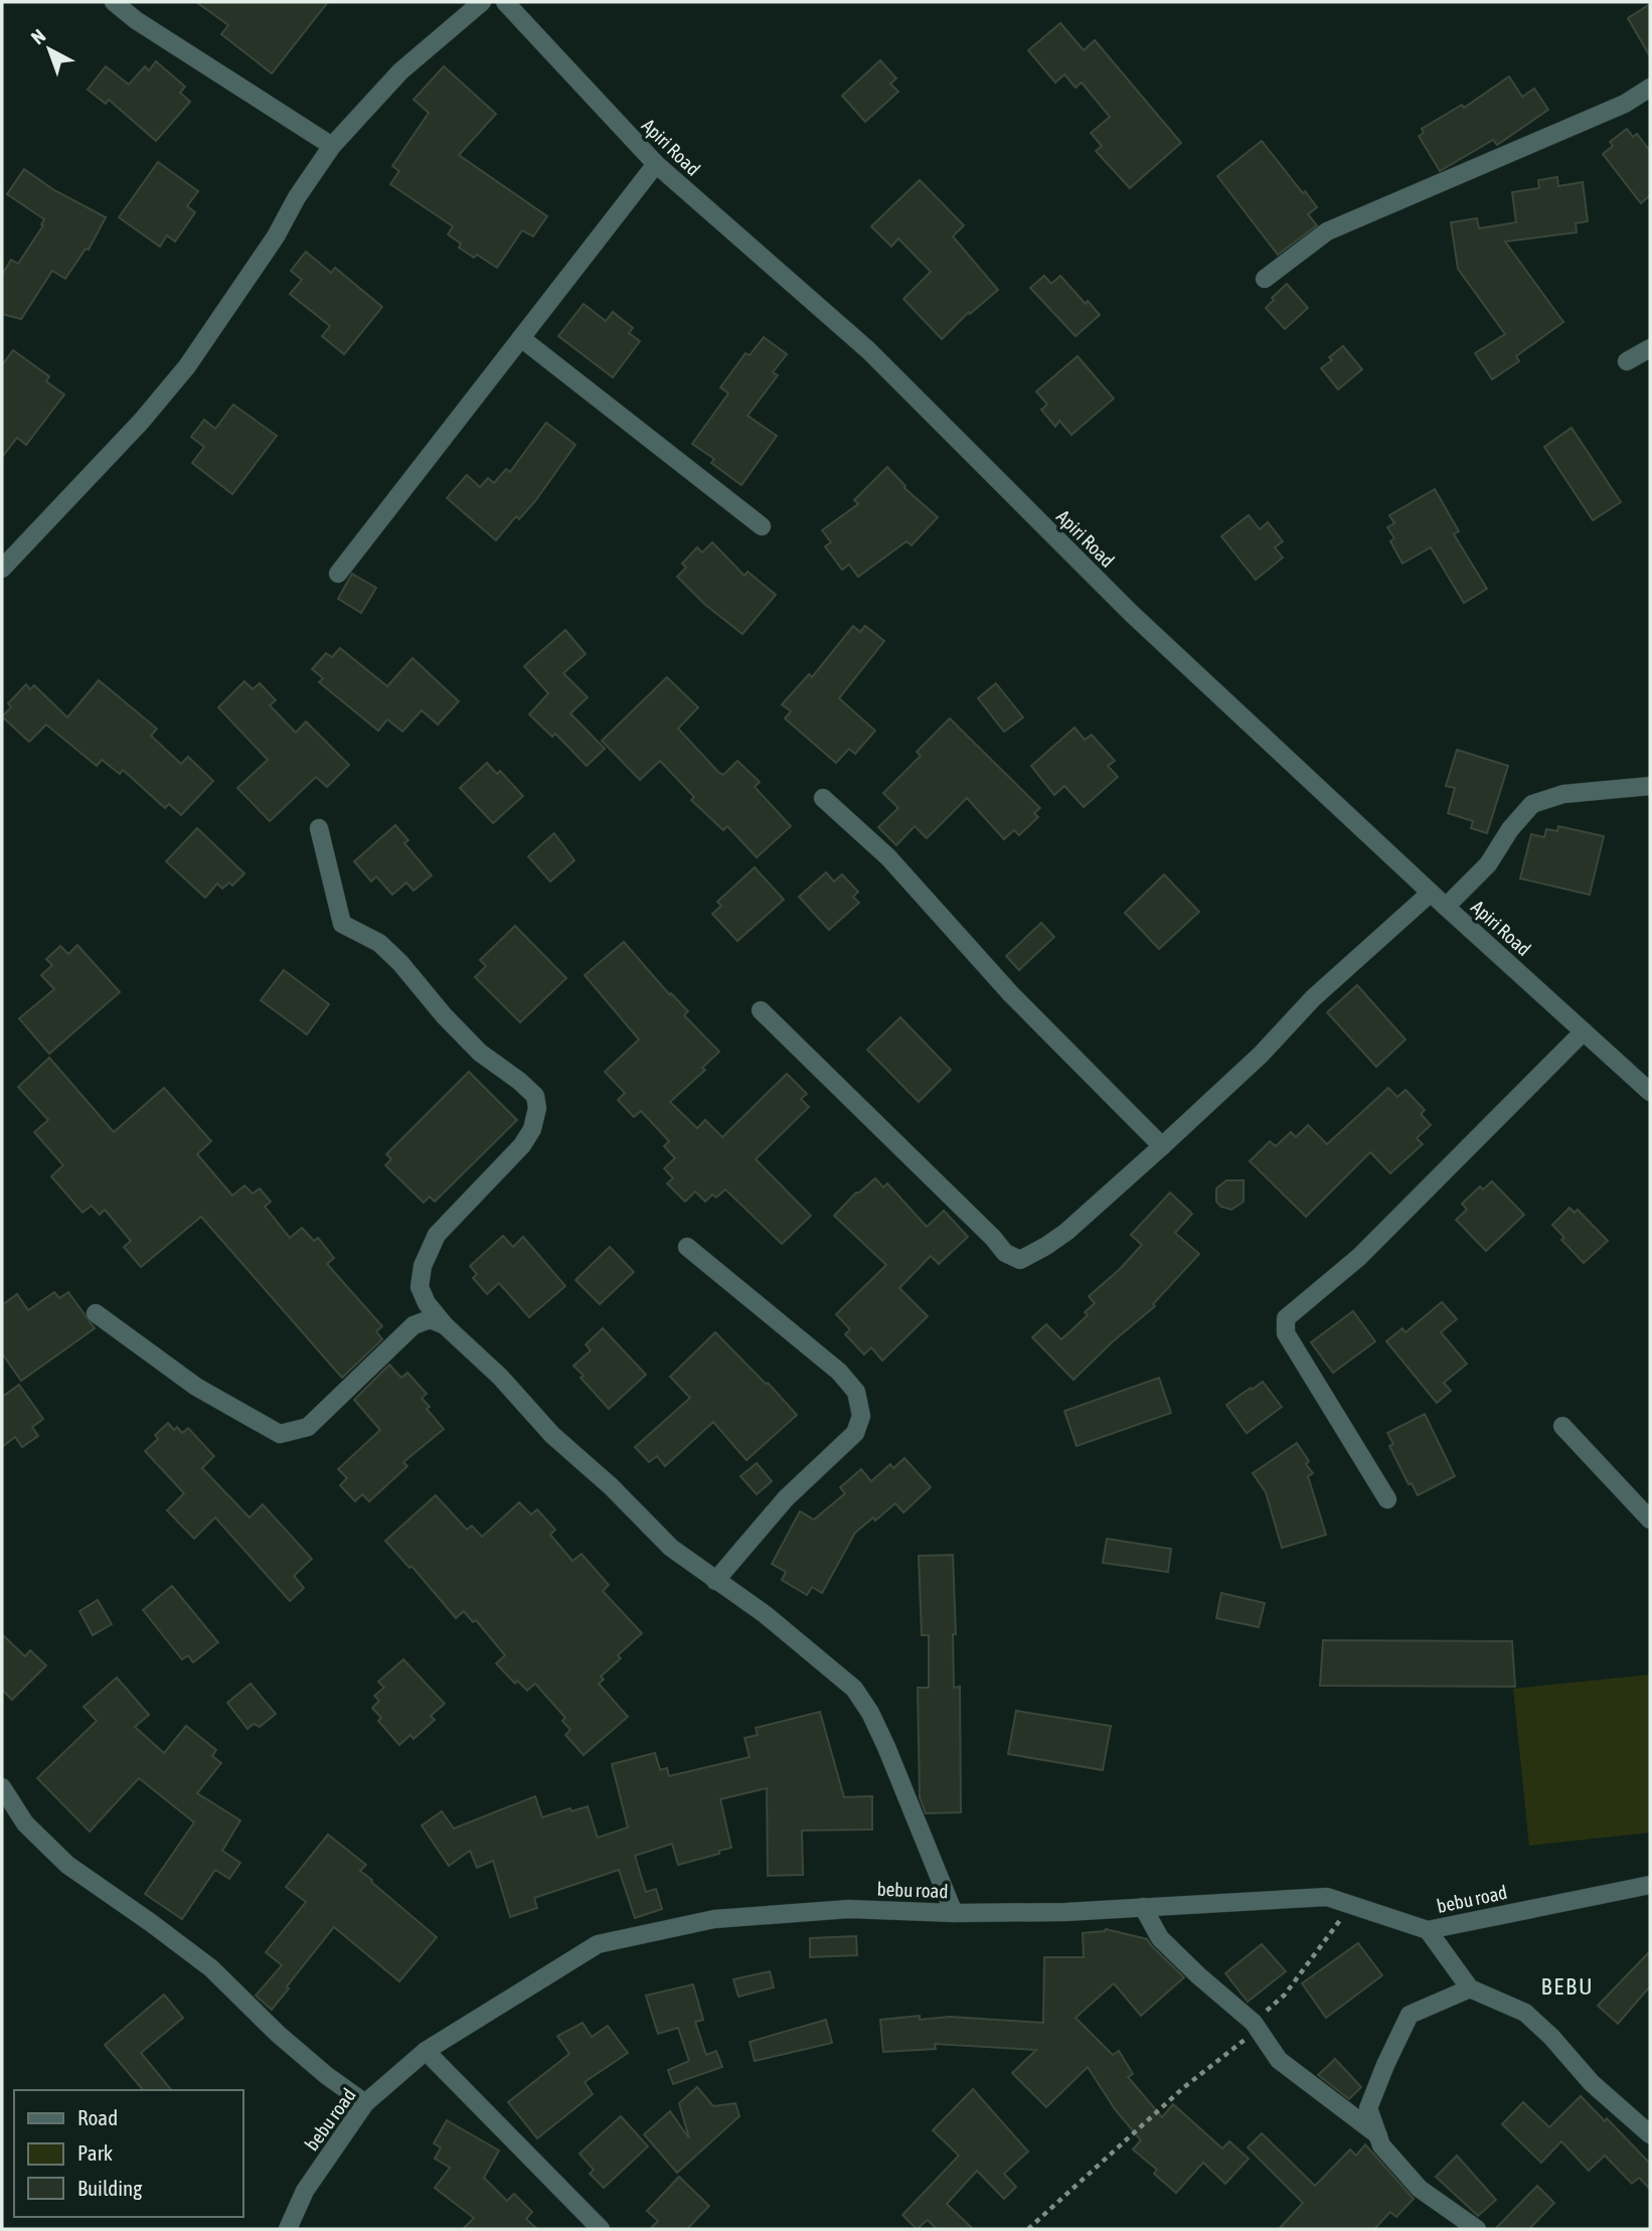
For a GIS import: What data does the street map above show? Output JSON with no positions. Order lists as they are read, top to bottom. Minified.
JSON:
{"streets":{"street":["Apiri Road","bebu road"]},"districts":["BEBU"],"legend":["Road","Park","Building"],"north":"top left"}
